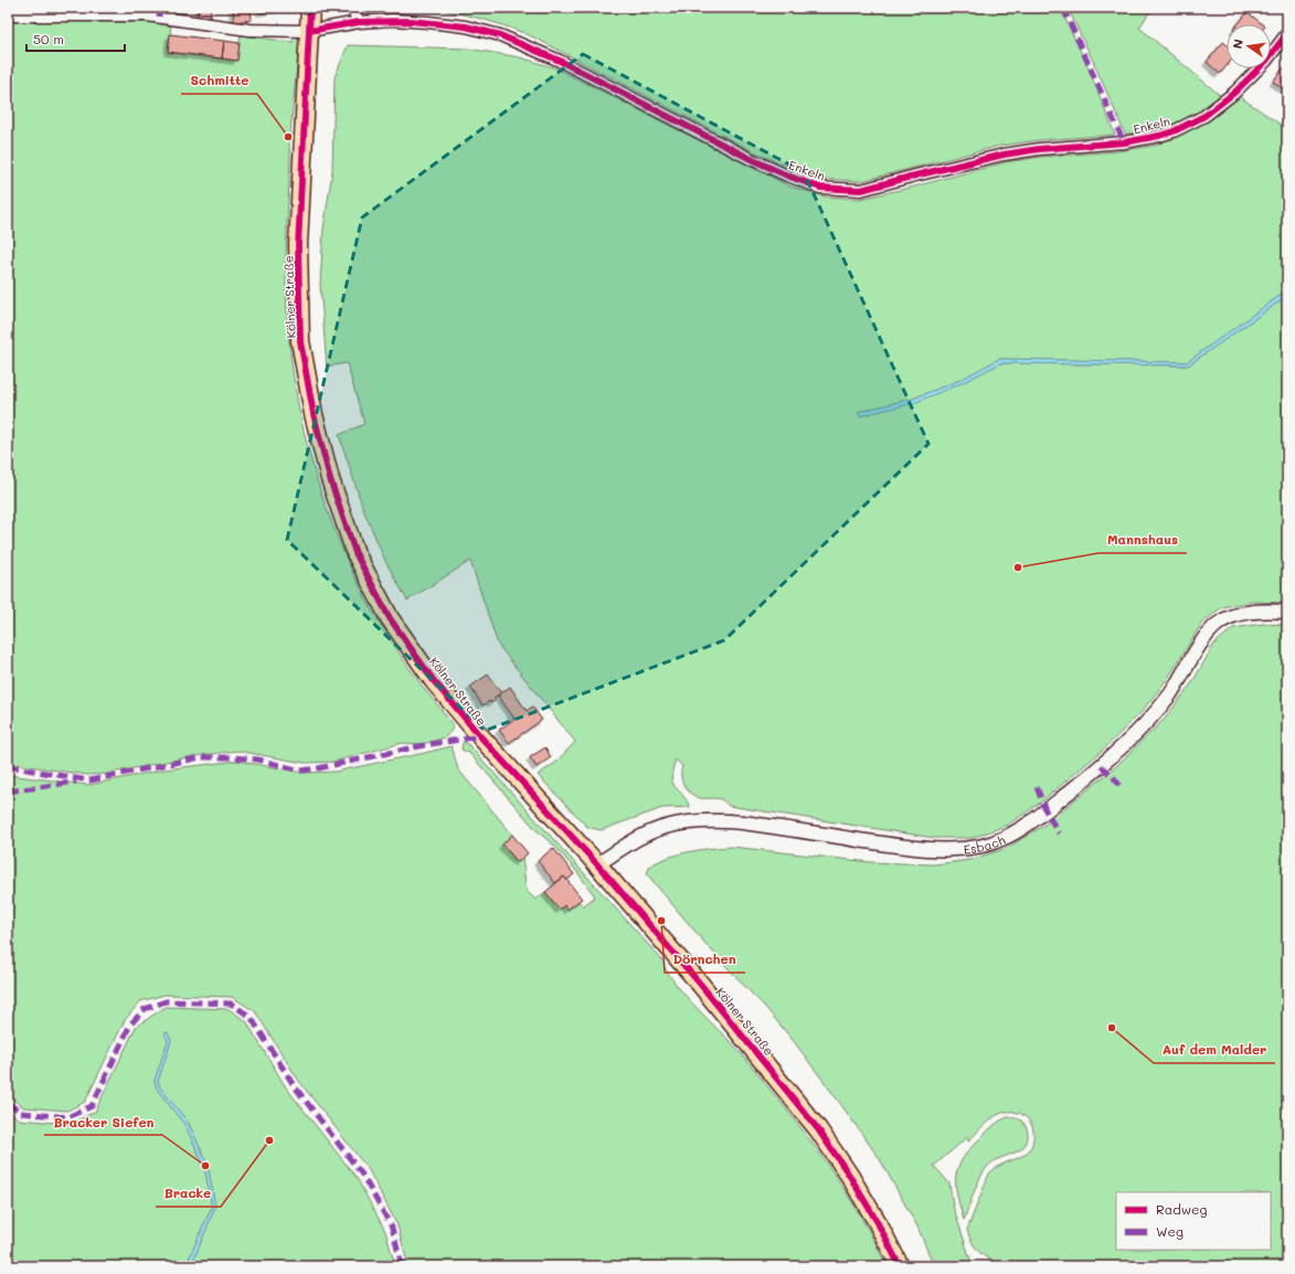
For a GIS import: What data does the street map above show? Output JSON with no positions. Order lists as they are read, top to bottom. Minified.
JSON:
{"streets":{"main road":["Kölner Straße"],"street":["Enkeln","Esbach"]},"crossings":[["Enkeln","Kölner Straße"],["Kölner Straße","Esbach"]],"places":["Schmitte","Mannshaus","Dörnchen","Auf dem Malder","Bracke","Bracker Siefen"],"legend":["Radweg","Weg"],"scale_bar":"50 m","north":"left"}
